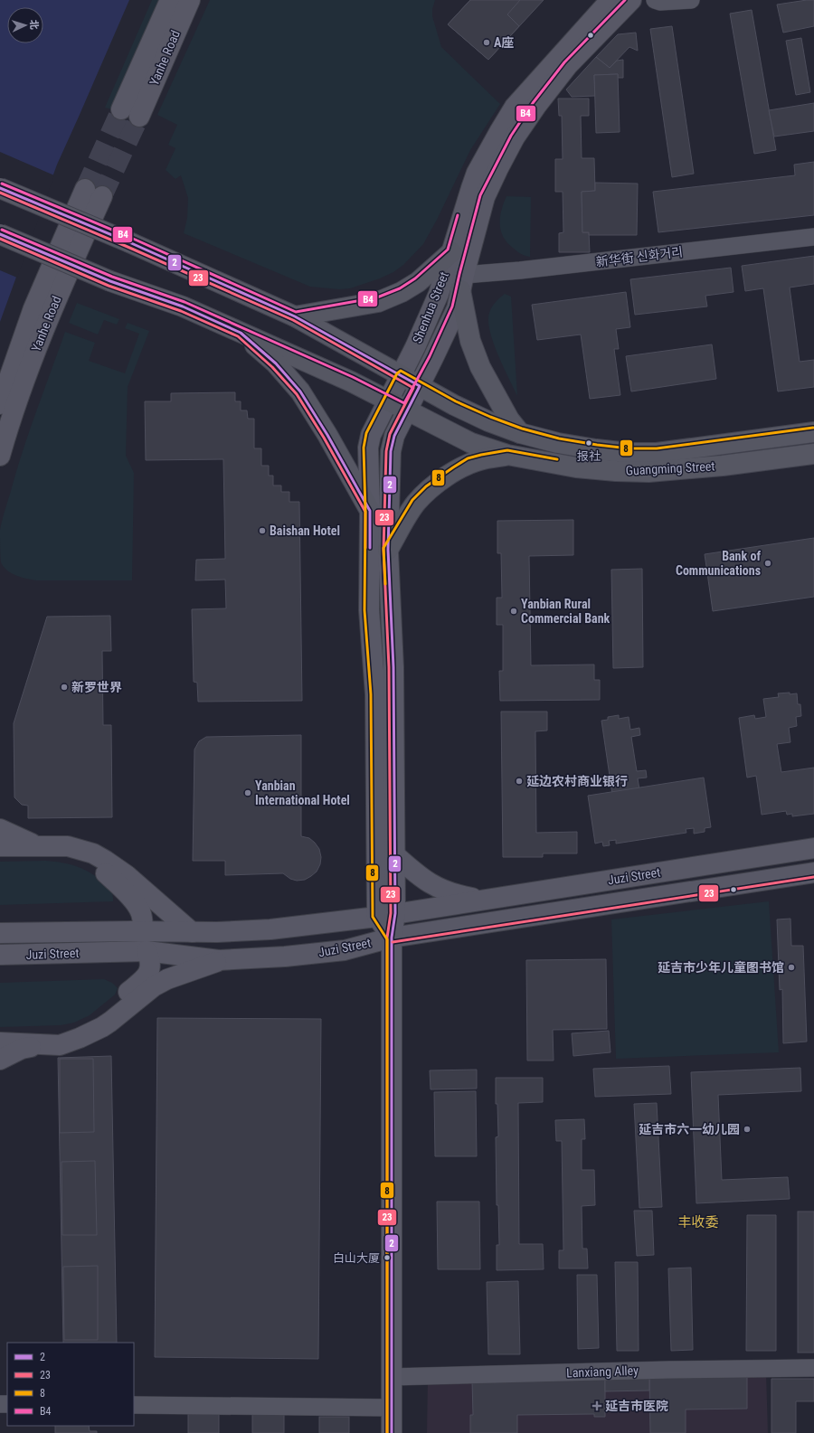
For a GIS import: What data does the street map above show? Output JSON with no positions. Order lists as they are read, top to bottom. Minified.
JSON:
{"streets":{"main road":["Yanhe Road","Shenhua Street","Guangming Street","Juzi Street"],"street":["新华街 신화거리","Lanxiang Alley"]},"crossings":[["新华街 신화거리","Shenhua Street"],["Shenhua Street","Guangming Street"],["Shenhua Street","Juzi Street"]],"districts":["丰收委"],"places":{"other":["A座","报社","Baishan Hotel","Bank of Communications","Yanbian Rural Commercial Bank","新罗世界","延边农村商业银行","Yanbian International Hotel","延吉市少年儿童图书馆","延吉市六一幼儿园","白山大厦"],"health":["延吉市医院"]},"lines":["transit line B4","transit line 2","transit line 23","transit line 8"],"legend":["2","23","8","B4"],"north":"right"}
